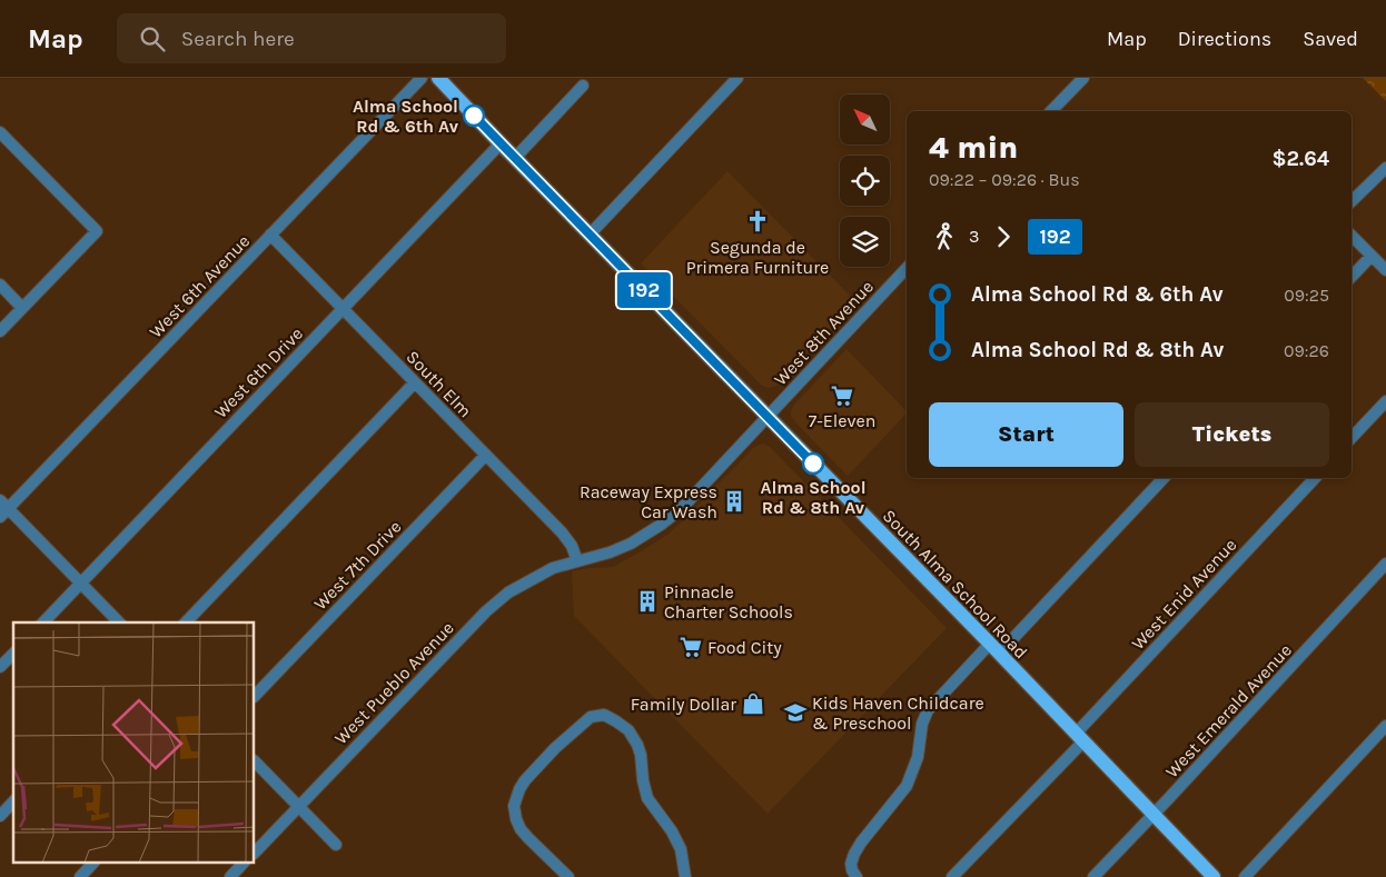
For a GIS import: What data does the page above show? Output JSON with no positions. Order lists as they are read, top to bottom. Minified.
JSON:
{"streets":{"main road":["South Alma School Road"],"street":["West 6th Avenue","West 8th Avenue","West 6th Drive","South Elm","West 7th Drive","West Enid Avenue","West Pueblo Avenue","West Emerald Avenue"]},"crossings":[["West 6th Avenue","South Elm"],["West 8th Avenue","South Elm"],["West 8th Avenue","South Alma School Road"],["West 8th Avenue","West Pueblo Avenue"],["West 6th Drive","South Elm"],["West 6th Drive","South Alma School Road"],["South Elm","West 7th Drive"],["South Elm","West Pueblo Avenue"],["South Alma School Road","West Enid Avenue"],["South Alma School Road","West Emerald Avenue"]],"places":{"other":["Alma School Rd & 6th Av","Alma School Rd & 8th Av"],"church":["Segunda de Primera Furniture"],"supermarket":["7-Eleven","Food City"],"building":["Raceway Express Car Wash","Pinnacle Charter Schools"],"shop":["Family Dollar"],"school or university":["Kids Haven Childcare & Preschool"]},"lines":["bus line 192"],"north":"top left","page":{"header":"Map","search":"Search here","nav":["Map","Directions","Saved"],"on_map":"192","heading":["4 min","09:22 – 09:26 · Bus","$2.64"],"legs":["3","192"],"list":[{"name":"Alma School Rd & 6th Av","value":"09:25"},{"name":"Alma School Rd & 8th Av","value":"09:26"}],"buttons":["Start","Tickets"]}}
